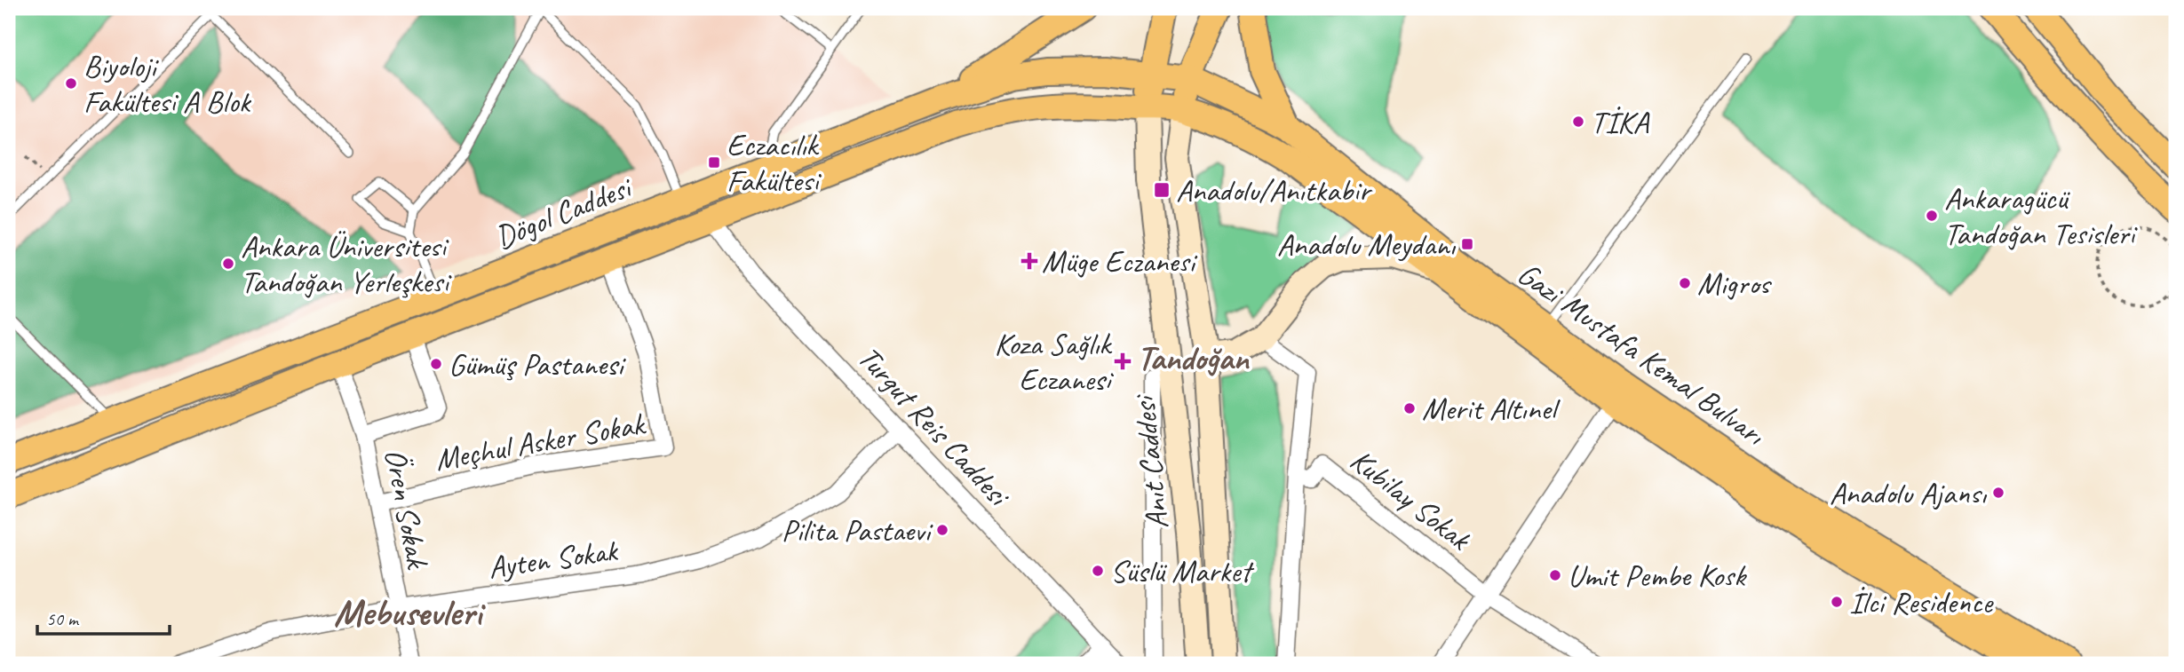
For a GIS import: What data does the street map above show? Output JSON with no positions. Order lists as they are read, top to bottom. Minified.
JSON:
{"streets":{"main road":["Dögol Caddesi","Gazi Mustafa Kemal Bulvarı","Anıt Caddesi"],"street":["Turgut Reis Caddesi","Meçhul Asker Sokak","Kubilay Sokak","Ören Sokak","Ayten Sokak"]},"crossings":[["Dögol Caddesi","Gazi Mustafa Kemal Bulvarı"],["Dögol Caddesi","Turgut Reis Caddesi"],["Dögol Caddesi","Meçhul Asker Sokak"],["Dögol Caddesi","Anıt Caddesi"],["Dögol Caddesi","Ören Sokak"],["Gazi Mustafa Kemal Bulvarı","Anıt Caddesi"],["Turgut Reis Caddesi","Ayten Sokak"],["Meçhul Asker Sokak","Ören Sokak"],["Ören Sokak","Ayten Sokak"]],"districts":["Tandoğan","Mebusevleri"],"places":{"other":["Biyoloji Fakültesi A Blok","TİKA","Ankaragücü Tandoğan Tesisleri","Ankara Üniversitesi Tandoğan Yerleşkesi","Migros","Gümüş Pastanesi","Merit Altınel","Anadolu Ajansı","Pilita Pastaevi","Süslü Market","Umit Pembe Kosk","İlci Residence"],"transit":["Eczacılık Fakültesi","Anadolu/Anıtkabir","Anadolu Meydanı"],"health":["Müge Eczanesi","Koza Sağlık Eczanesi"]},"scale_bar":"50 m"}
